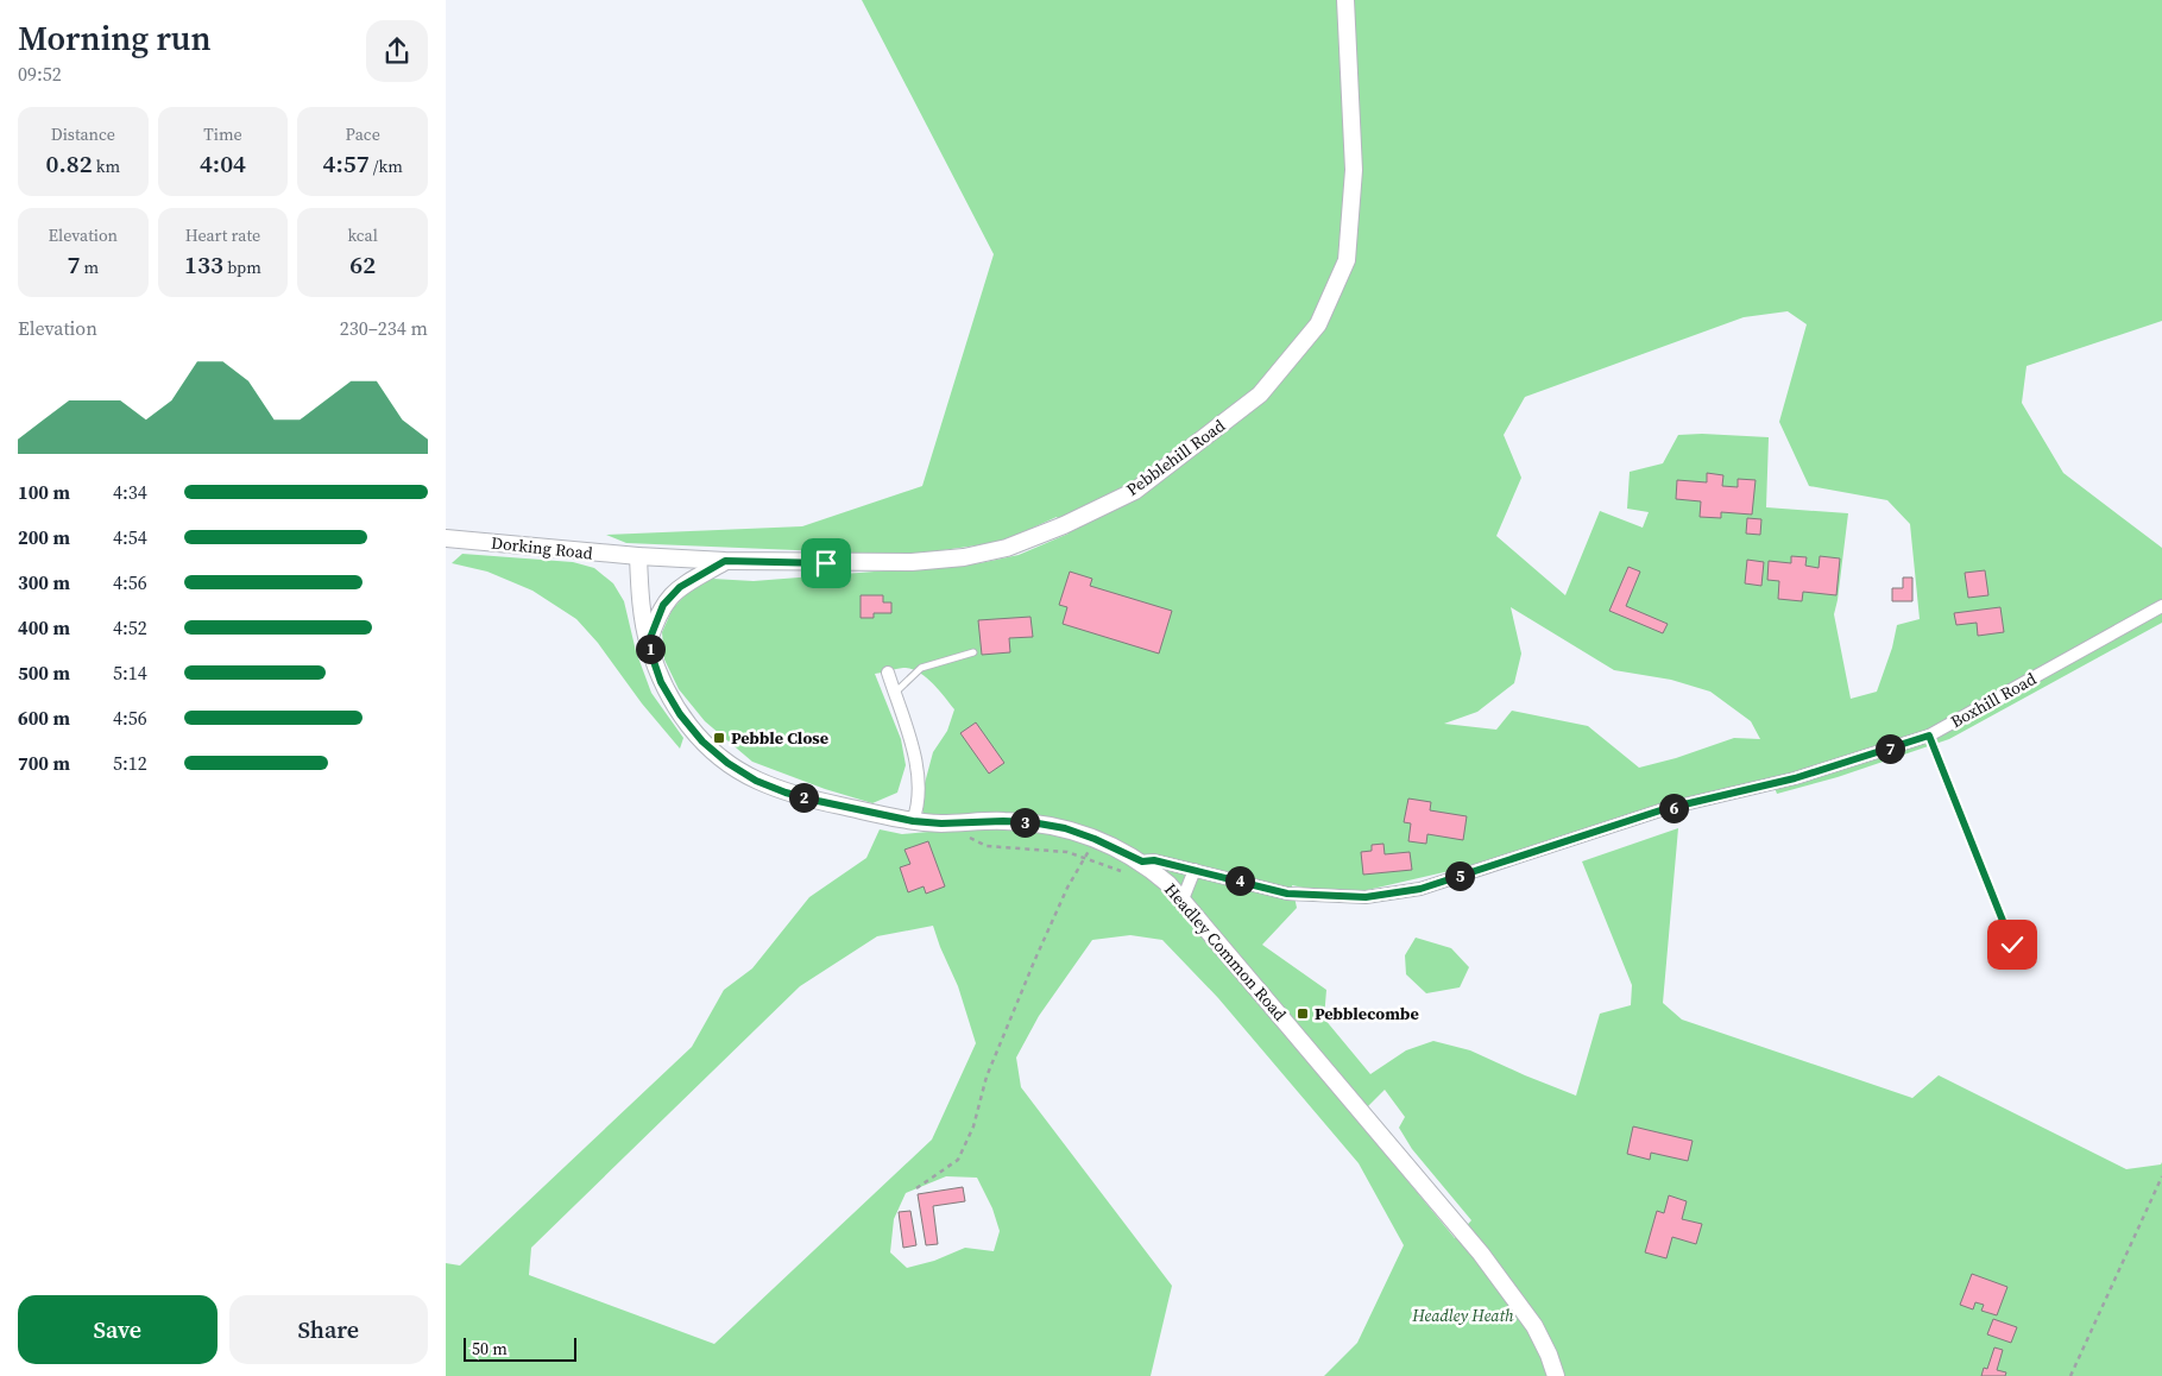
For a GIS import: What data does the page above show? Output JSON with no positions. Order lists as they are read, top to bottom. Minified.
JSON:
{"streets":{"main road":["Pebblehill Road","Dorking Road","Headley Common Road"],"street":["Boxhill Road"]},"crossings":[["Pebblehill Road","Dorking Road"],["Pebblehill Road","Headley Common Road"],["Dorking Road","Headley Common Road"],["Boxhill Road","Headley Common Road"]],"parks":["Headley Heath"],"places":{"transit":["Pebble Close","Pebblecombe"]},"scale_bar":"50 m","page":{"heading":["Morning run","09:52"],"stats":[["Distance","0.82 km"],["Time","4:04"],["Pace","4:57 /km"],["Elevation","7 m"],["Heart rate","133 bpm"],["kcal","62"]],"chart":["Elevation","230–234 m"],"list":[{"name":"100 m","note":"4:34"},{"name":"200 m","note":"4:54"},{"name":"300 m","note":"4:56"},{"name":"400 m","note":"4:52"},{"name":"500 m","note":"5:14"},{"name":"600 m","note":"4:56"},{"name":"700 m","note":"5:12"}],"pins":["1","7","2","6","3","5","4"],"buttons":["Save","Share"],"scale":"50 m"}}
